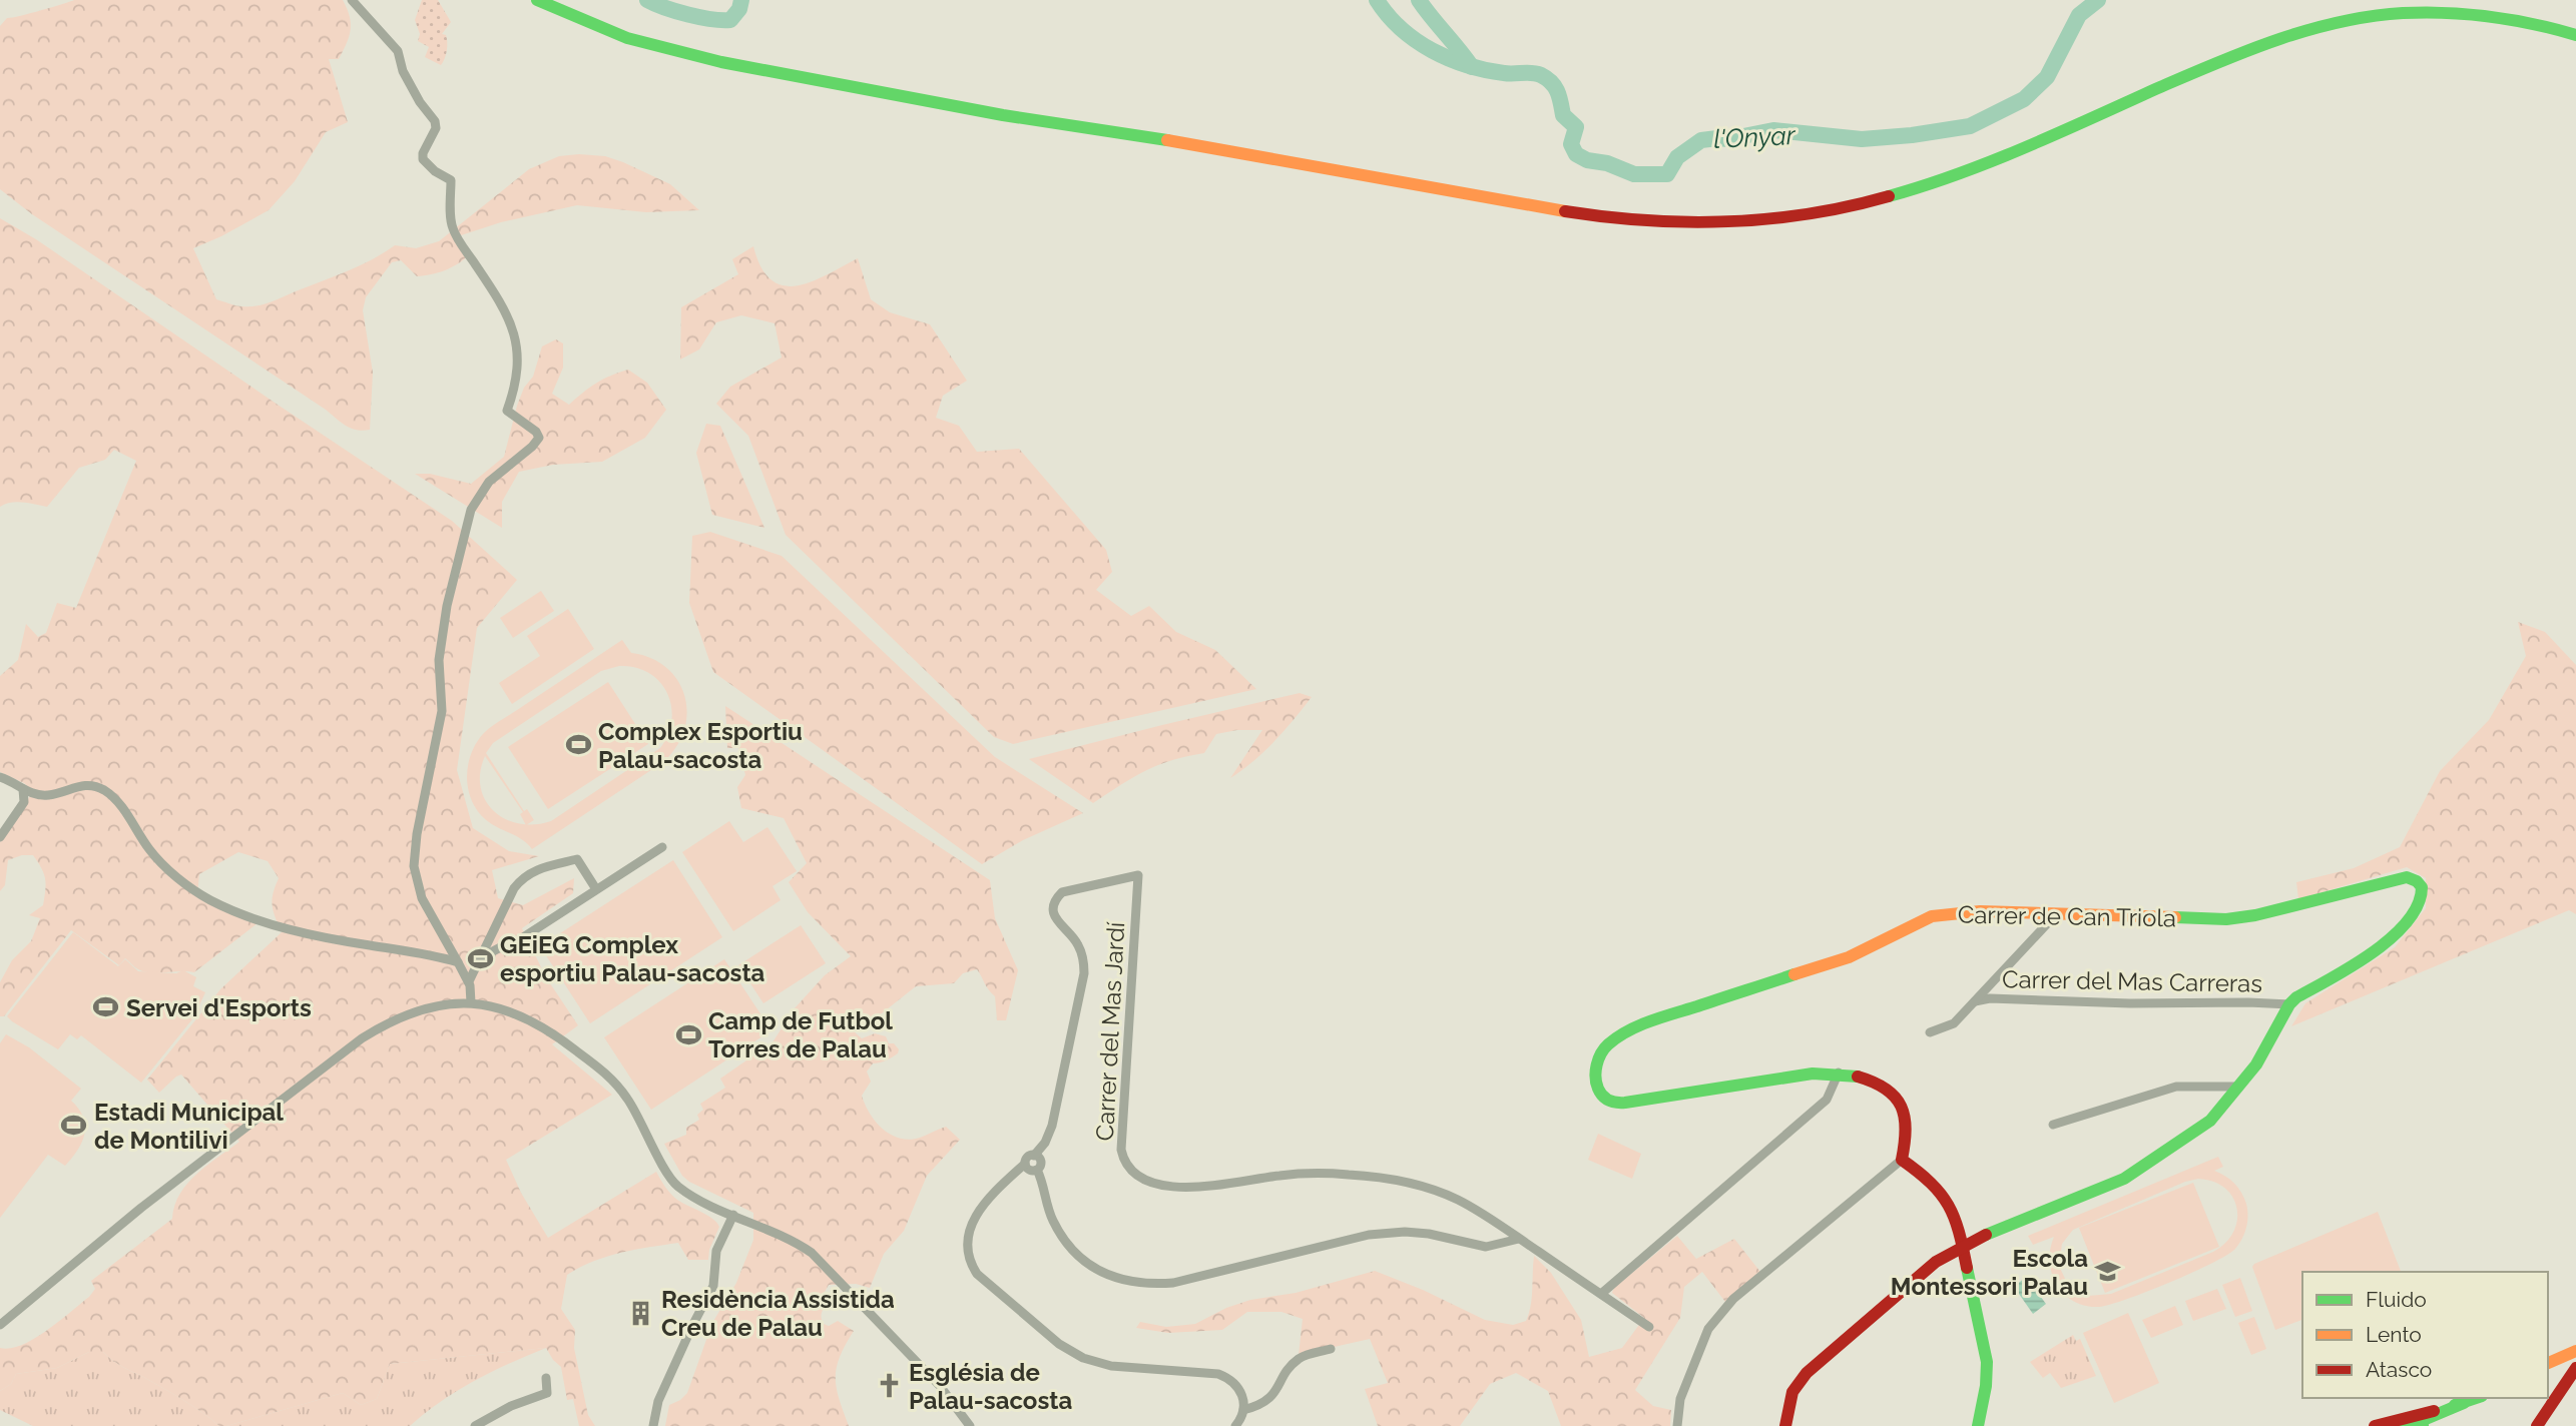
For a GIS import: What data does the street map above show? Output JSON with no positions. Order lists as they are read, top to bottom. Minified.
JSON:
{"streets":{"main road":["Carrer de Can Triola"],"street":["Carrer del Mas Carreras","Carrer del Mas Jardí"]},"crossings":[["Carrer de Can Triola","Carrer del Mas Carreras"]],"water":["l'Onyar"],"places":{"sports":["Complex Esportiu Palau-sacosta","GEiEG Complex esportiu Palau-sacosta","Servei d'Esports","Camp de Futbol Torres de Palau","Estadi Municipal de Montilivi"],"school or university":["Escola Montessori Palau"],"building":["Residència Assistida Creu de Palau"],"church":["Església de Palau-sacosta"]},"legend":["Fluido","Lento","Atasco"]}
